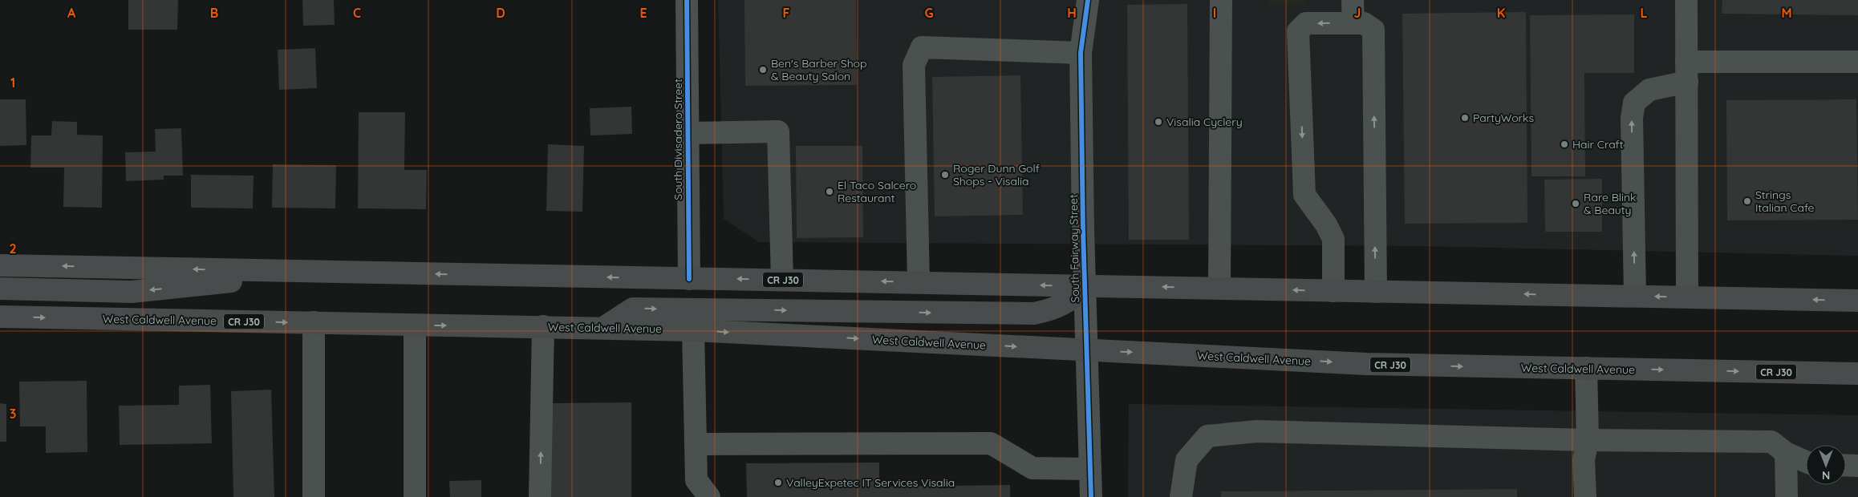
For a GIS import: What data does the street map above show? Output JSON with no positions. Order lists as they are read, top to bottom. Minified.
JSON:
{"streets":{"main road":["CR J30","West Caldwell Avenue"],"street":["South Divisadero Street","South Fairway Street"]},"crossings":[["South Divisadero Street","CR J30"],["South Fairway Street","CR J30"],["South Fairway Street","West Caldwell Avenue"]],"places":["Ben's Barber Shop & Beauty Salon","PartyWorks","Visalia Cyclery","Hair Craft","Roger Dunn Golf Shops - Visalia","El Taco Salcero Restaurant","Strings Italian Cafe","Rare Blink & Beauty","ValleyExpetec IT Services Visalia"],"north":"bottom","grid":{"columns":["A","B","C","D","E","F","G","H","I","J","K","L","M"],"rows":["1","2","3"]}}
